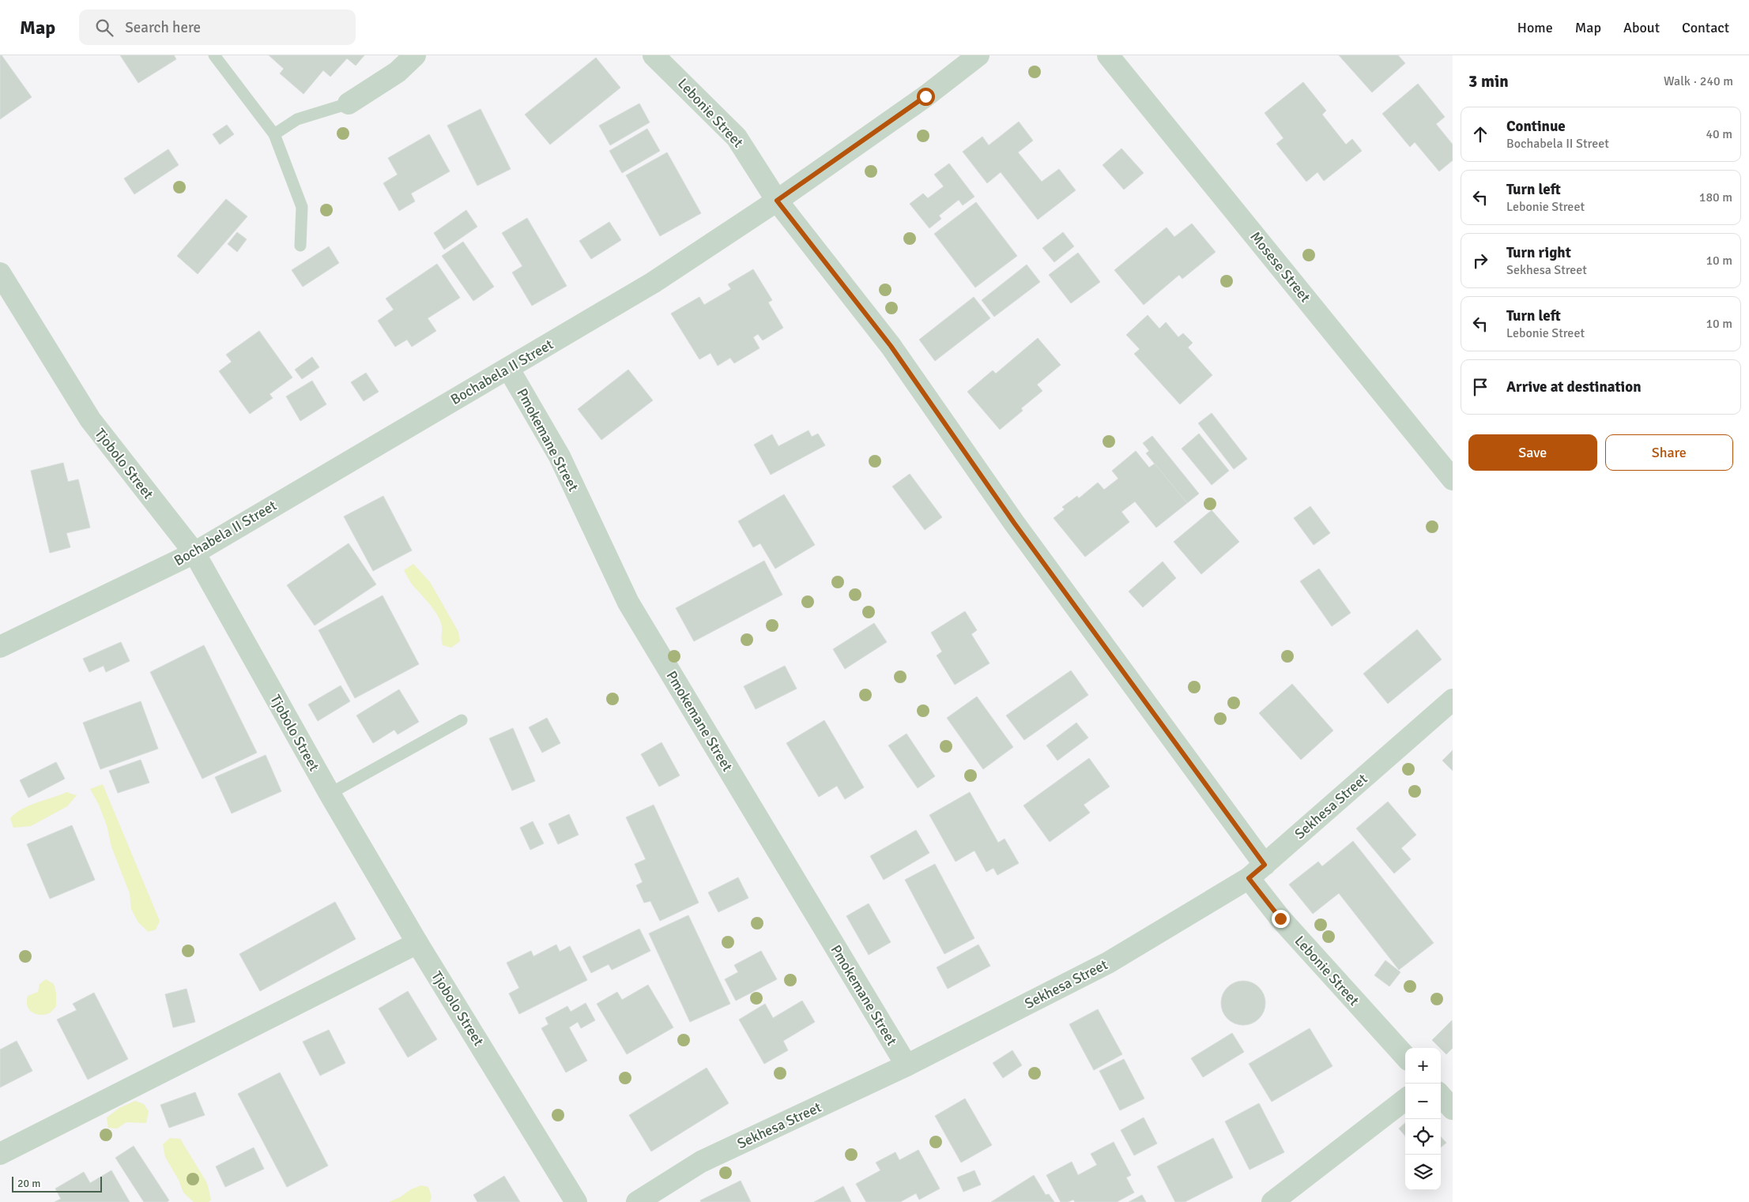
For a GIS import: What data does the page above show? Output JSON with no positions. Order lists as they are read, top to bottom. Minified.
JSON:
{"streets":{"street":["Lebonie Street","Mosese Street","Bochabela II Street","Pmokemane Street","Tjobolo Street","Sekhesa Street"]},"crossings":[["Lebonie Street","Bochabela II Street"],["Lebonie Street","Sekhesa Street"],["Bochabela II Street","Pmokemane Street"],["Bochabela II Street","Tjobolo Street"],["Pmokemane Street","Sekhesa Street"]],"scale_bar":"20 m","page":{"header":"Map","search":"Search here","nav":["Home","Map","About","Contact"],"heading":["3 min","Walk · 240 m"],"list":[["Continue","Bochabela II Street","40 m"],["Turn left","Lebonie Street","180 m"],["Turn right","Sekhesa Street","10 m"],["Turn left","Lebonie Street","10 m"],"Arrive at destination"],"buttons":["Save","Share"],"map_buttons":["+","−"],"scale":"20 m"}}
